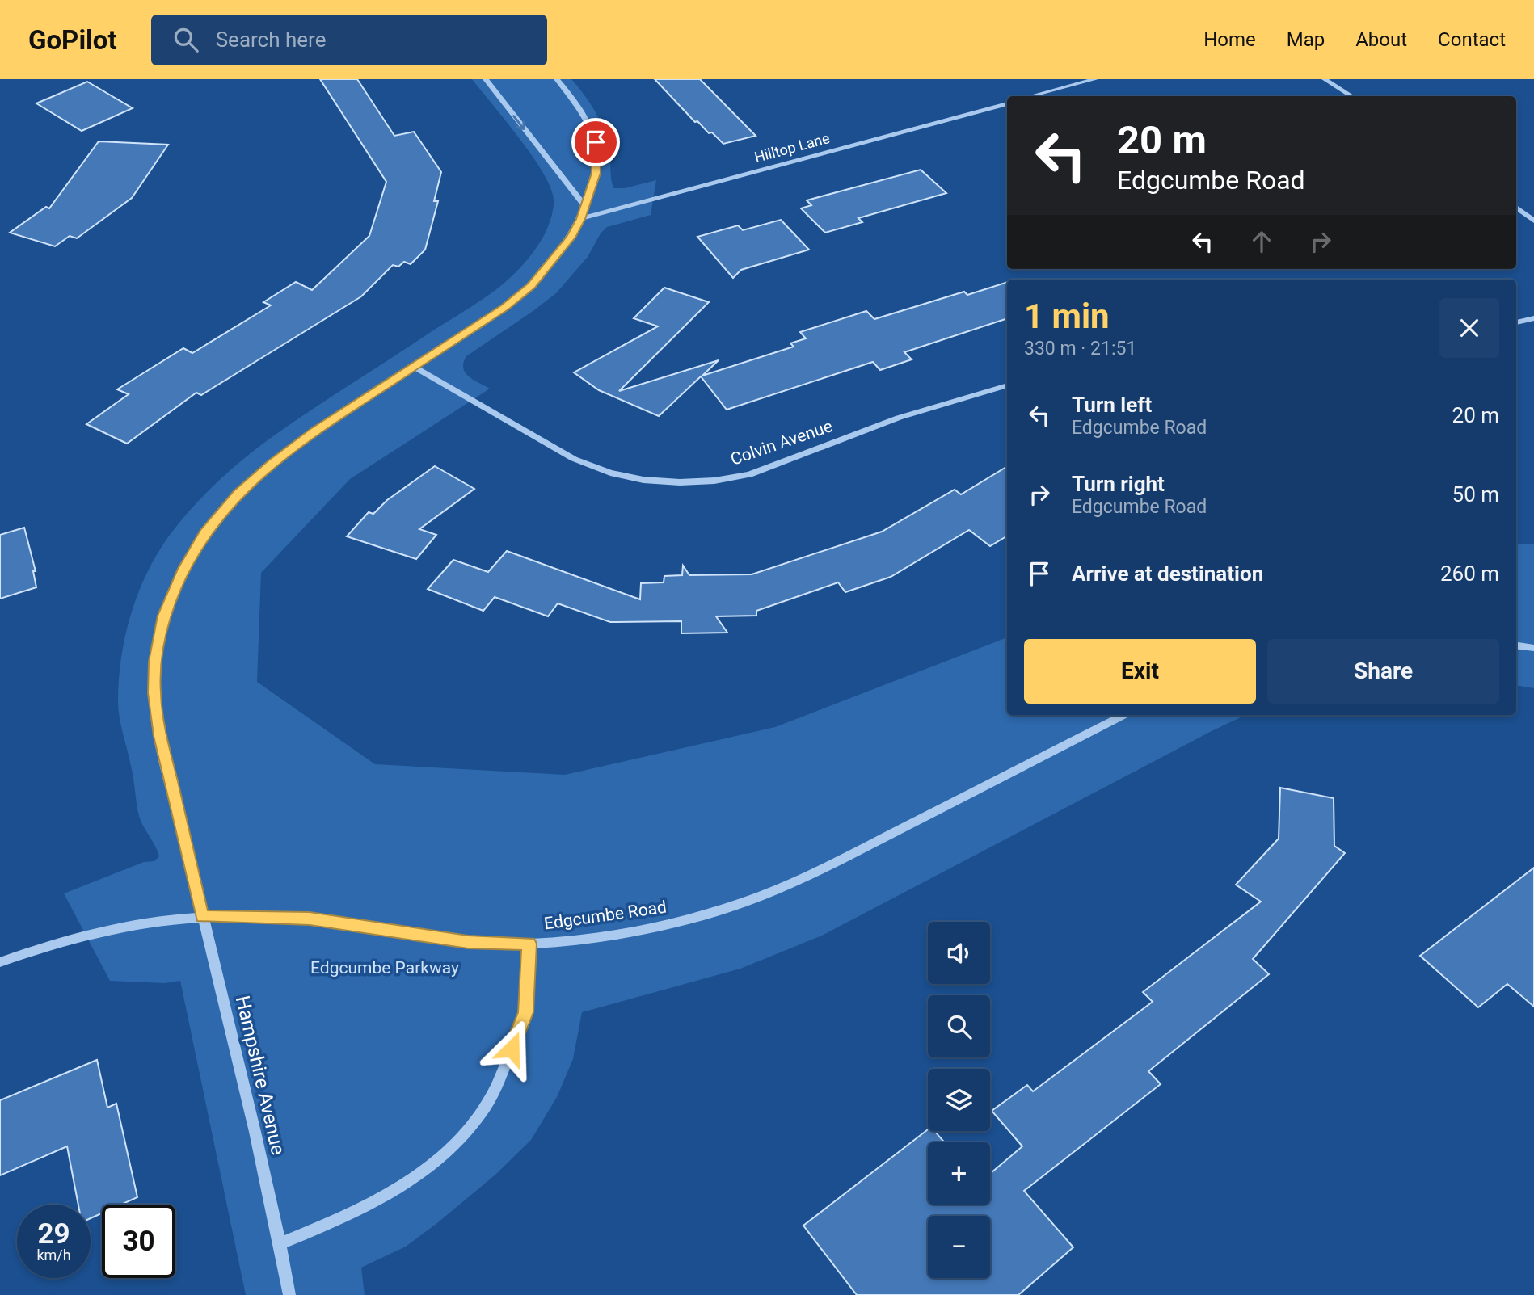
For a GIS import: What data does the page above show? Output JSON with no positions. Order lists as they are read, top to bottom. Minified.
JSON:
{"streets":{"street":["Hilltop Lane","Colvin Avenue","Edgcumbe Road","Hampshire Avenue"]},"crossings":[["Edgcumbe Road","Hampshire Avenue"]],"parks":["Edgcumbe Parkway"],"page":{"header":"GoPilot","search":"Search here","nav":["Home","Map","About","Contact"],"turn":["20 m","Edgcumbe Road"],"heading":["1 min","330 m · 21:51"],"list":[{"name":"Turn left","note":"Edgcumbe Road","value":"20 m"},{"name":"Turn right","note":"Edgcumbe Road","value":"50 m"},{"name":"Arrive at destination","value":"260 m"}],"buttons":["Exit","Share"],"map_buttons":["+","−"],"speed":"29 km/h","limit":"30"}}
